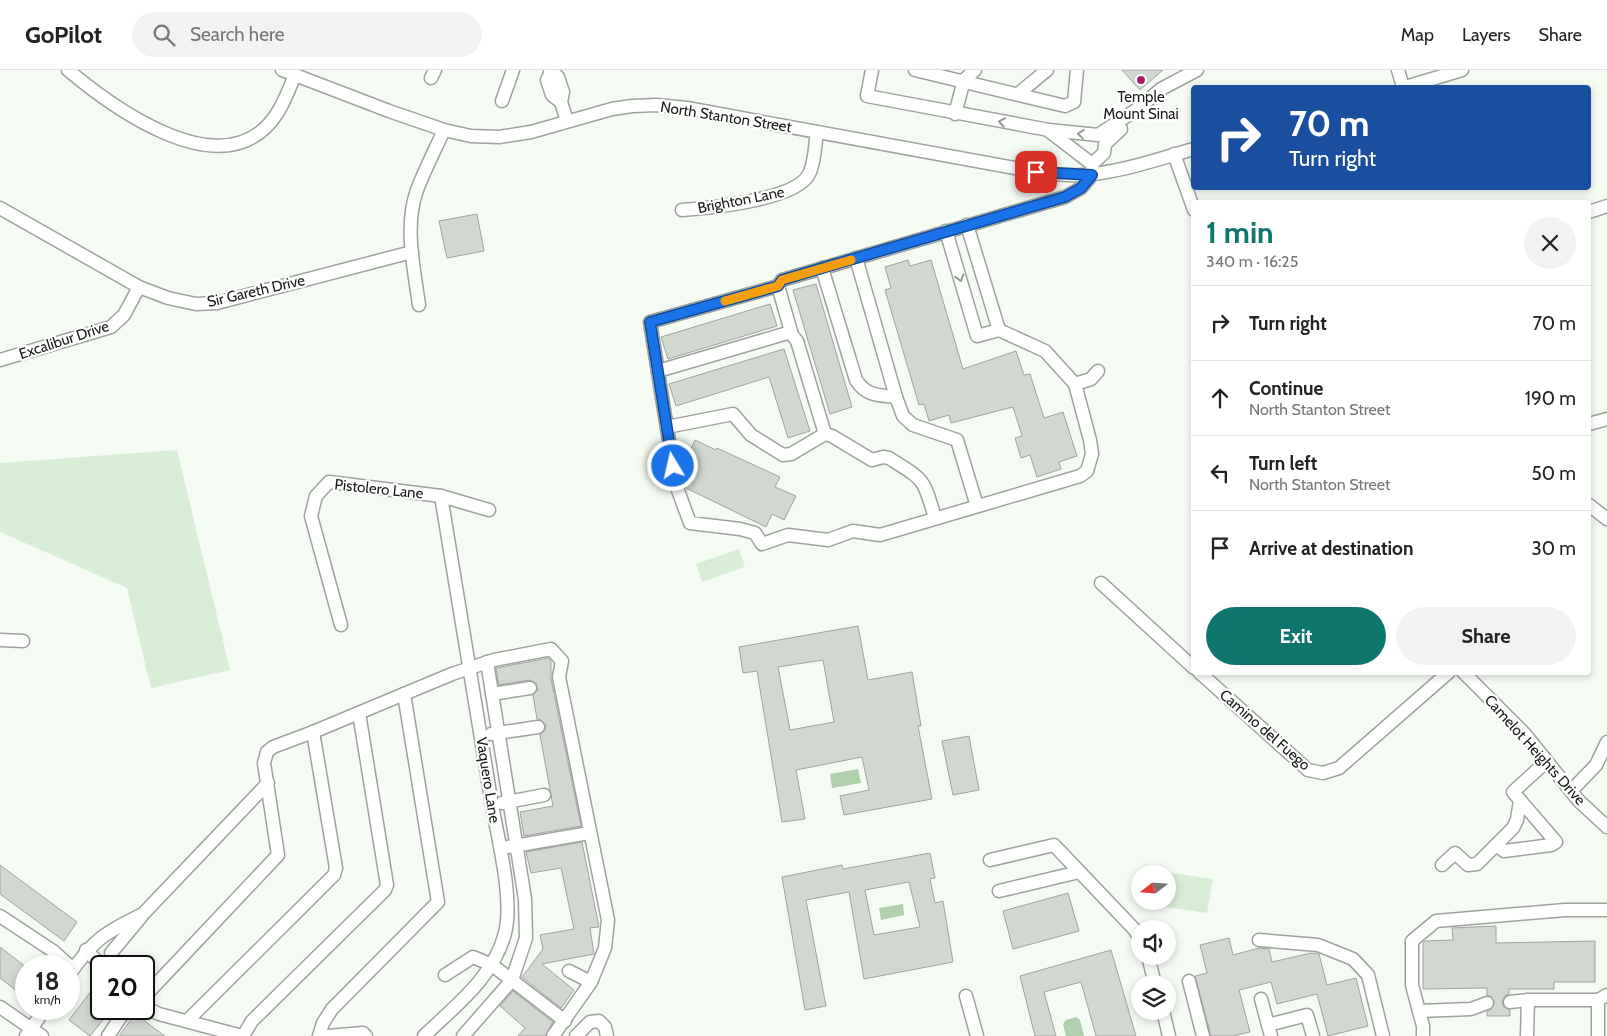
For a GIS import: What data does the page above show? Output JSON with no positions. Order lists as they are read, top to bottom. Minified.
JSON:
{"streets":{"street":["North Stanton Street","Brighton Lane","Sir Gareth Drive","Excalibur Drive","Pistolero Lane","Camino del Fuego","Camelot Heights Drive","Vaquero Lane"]},"crossings":[["North Stanton Street","Brighton Lane"],["Sir Gareth Drive","Excalibur Drive"],["Pistolero Lane","Vaquero Lane"]],"places":["Temple Mount Sinai"],"north":"left","page":{"header":"GoPilot","search":"Search here","nav":["Map","Layers","Share"],"turn":["70 m","Turn right"],"heading":["1 min","340 m · 16:25"],"list":[{"name":"Turn right","value":"70 m"},{"name":"Continue","note":"North Stanton Street","value":"190 m"},{"name":"Turn left","note":"North Stanton Street","value":"50 m"},{"name":"Arrive at destination","value":"30 m"}],"buttons":["Exit","Share"],"speed":"18 km/h","limit":"20"}}
